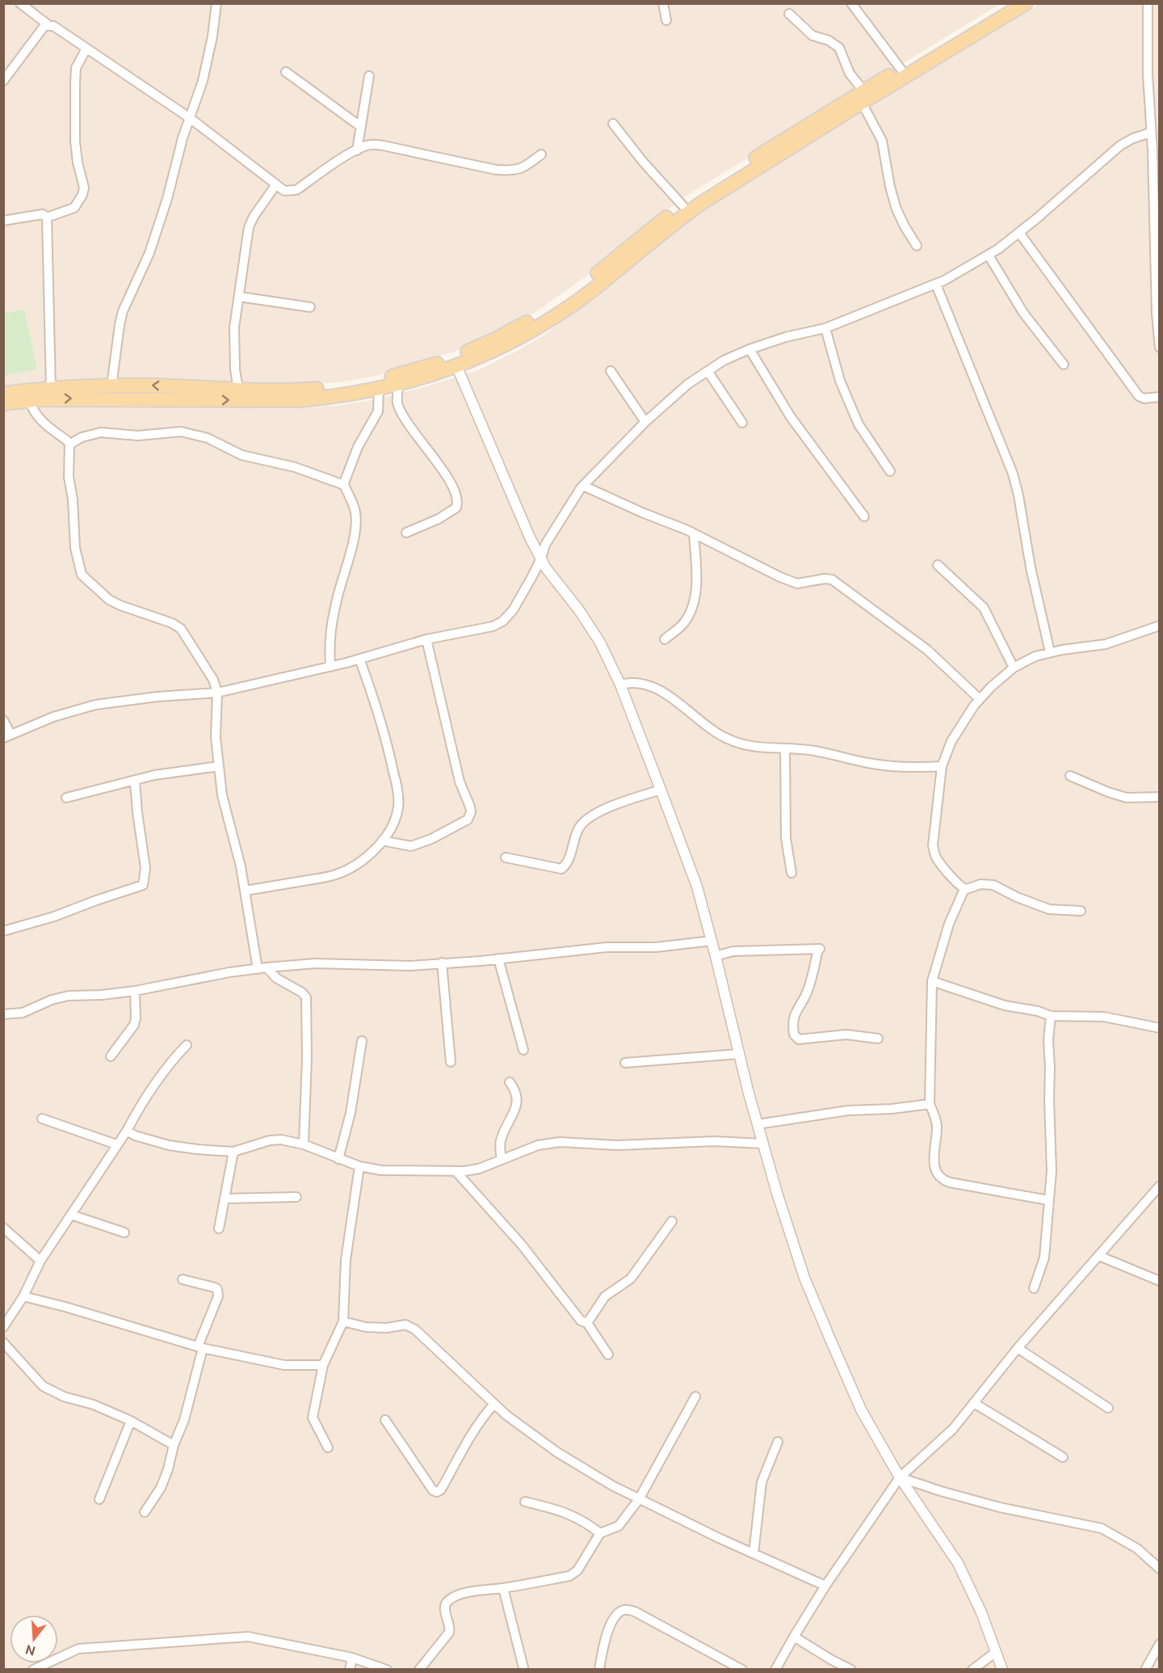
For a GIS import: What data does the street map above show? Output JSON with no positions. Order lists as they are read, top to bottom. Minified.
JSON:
{"north":"bottom"}
